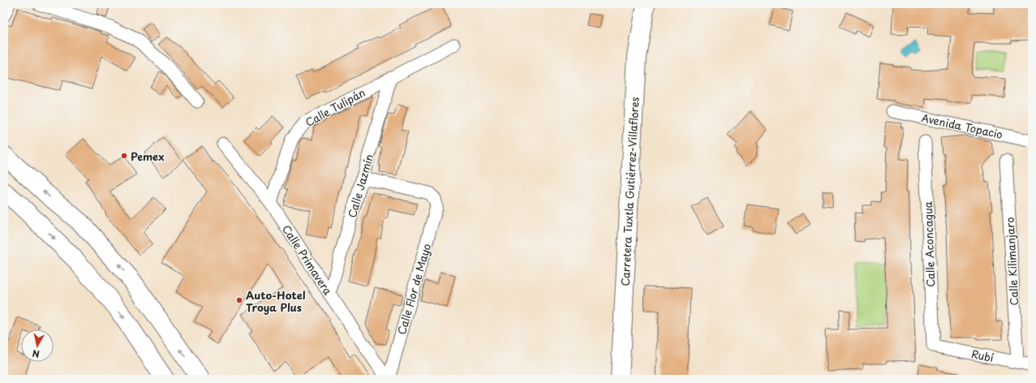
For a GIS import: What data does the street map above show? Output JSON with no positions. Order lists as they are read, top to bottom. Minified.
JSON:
{"streets":{"main road":["Carretera Tuxtla Gutiérrez-Villaflores"],"street":["Calle Tulipán","Avenida Topacio","Calle Jazmín","Calle Aconcagua","Calle Primavera","Calle Kilimanjaro","Calle Flor de Mayo","Rubí"]},"crossings":[["Calle Tulipán","Calle Jazmín"],["Calle Tulipán","Calle Primavera"],["Calle Jazmín","Calle Primavera"],["Calle Jazmín","Calle Flor de Mayo"],["Calle Aconcagua","Rubí"],["Calle Primavera","Calle Flor de Mayo"],["Calle Kilimanjaro","Rubí"]],"places":["Pemex","Auto-Hotel Troya Plus"],"north":"bottom"}
